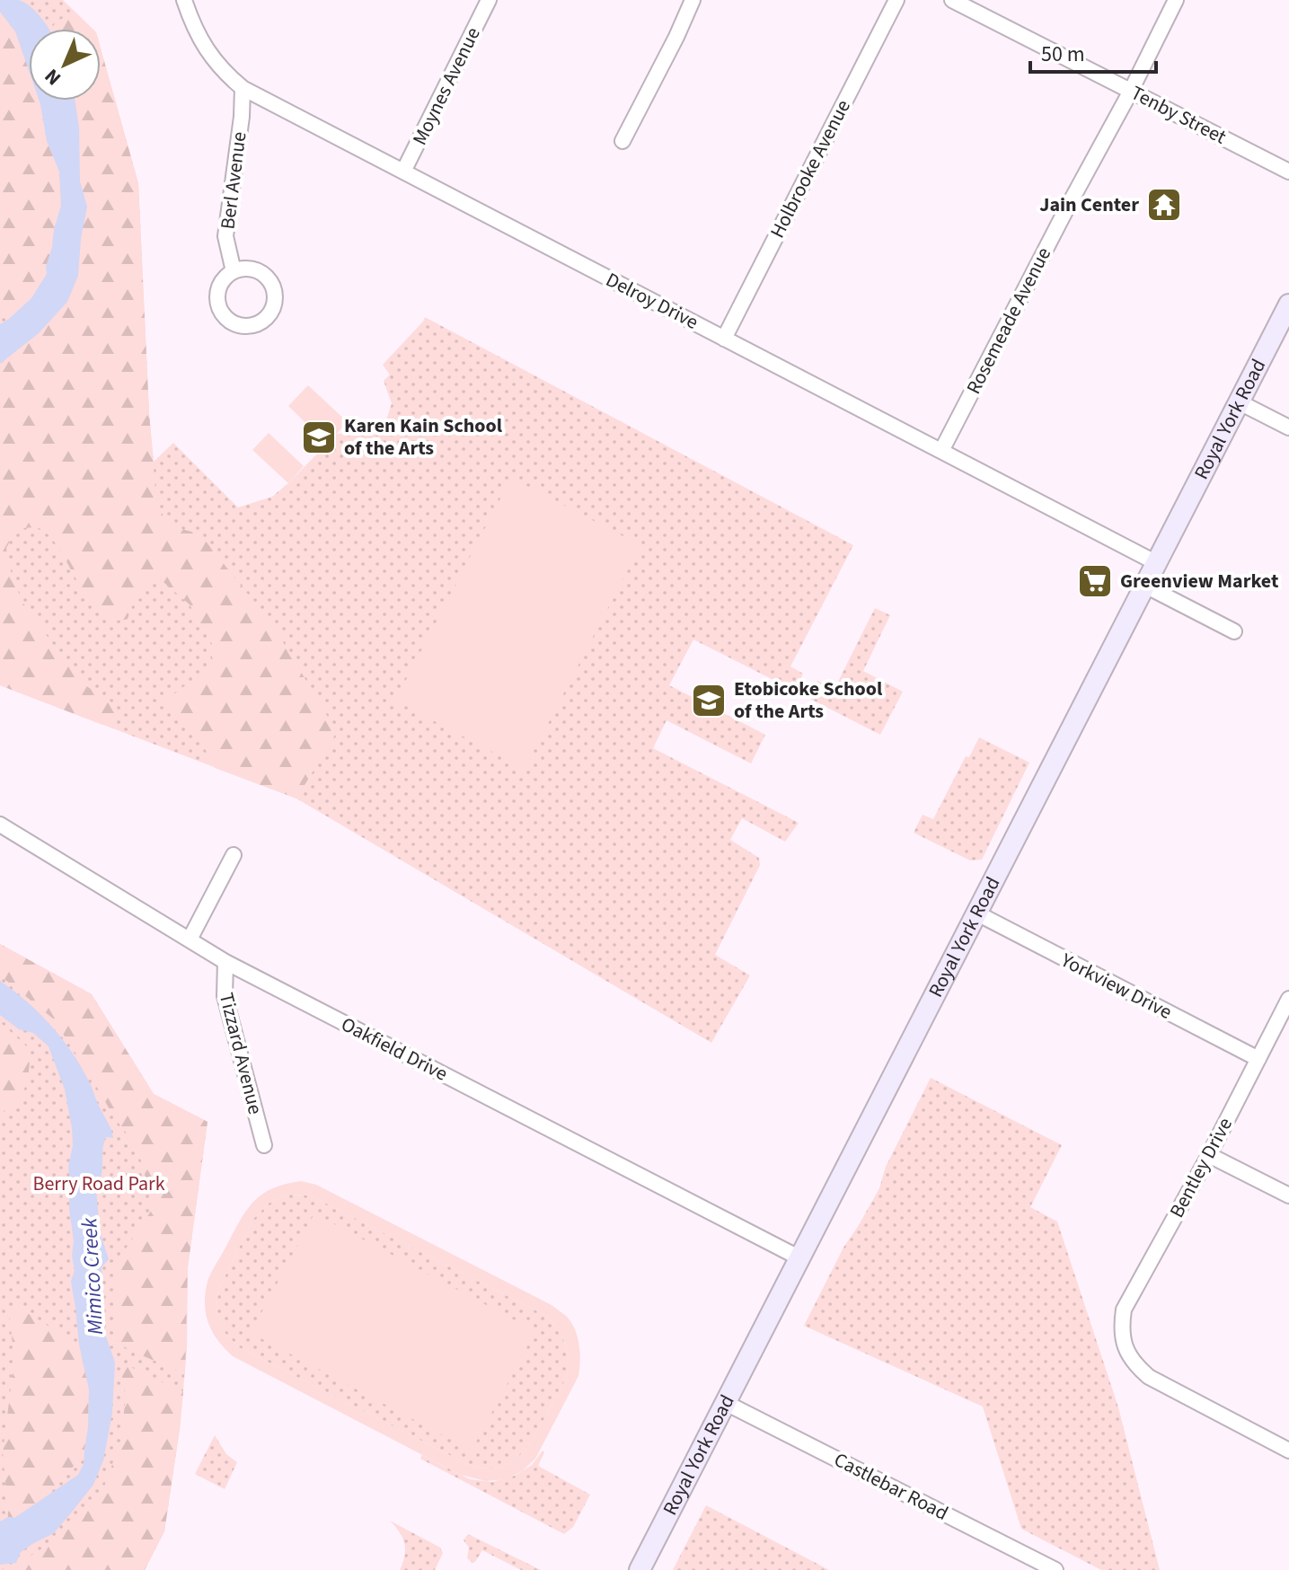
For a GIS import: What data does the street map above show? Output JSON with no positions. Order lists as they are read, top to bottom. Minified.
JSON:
{"streets":{"main road":["Royal York Road"],"street":["Moynes Avenue","Tenby Street","Holbrooke Avenue","Berl Avenue","Delroy Drive","Rosemeade Avenue","Yorkview Drive","Oakfield Drive","Tizzard Avenue","Bentley Drive","Castlebar Road"]},"crossings":[["Moynes Avenue","Delroy Drive"],["Tenby Street","Rosemeade Avenue"],["Holbrooke Avenue","Delroy Drive"],["Berl Avenue","Delroy Drive"],["Delroy Drive","Rosemeade Avenue"],["Delroy Drive","Royal York Road"],["Royal York Road","Yorkview Drive"],["Royal York Road","Oakfield Drive"],["Royal York Road","Castlebar Road"],["Yorkview Drive","Bentley Drive"],["Oakfield Drive","Tizzard Avenue"]],"water":["Mimico Creek"],"parks":["Berry Road Park"],"places":{"temple":["Jain Center"],"school or university":["Karen Kain School of the Arts","Etobicoke School of the Arts"],"supermarket":["Greenview Market"]},"scale_bar":"50 m","north":"bottom left"}
